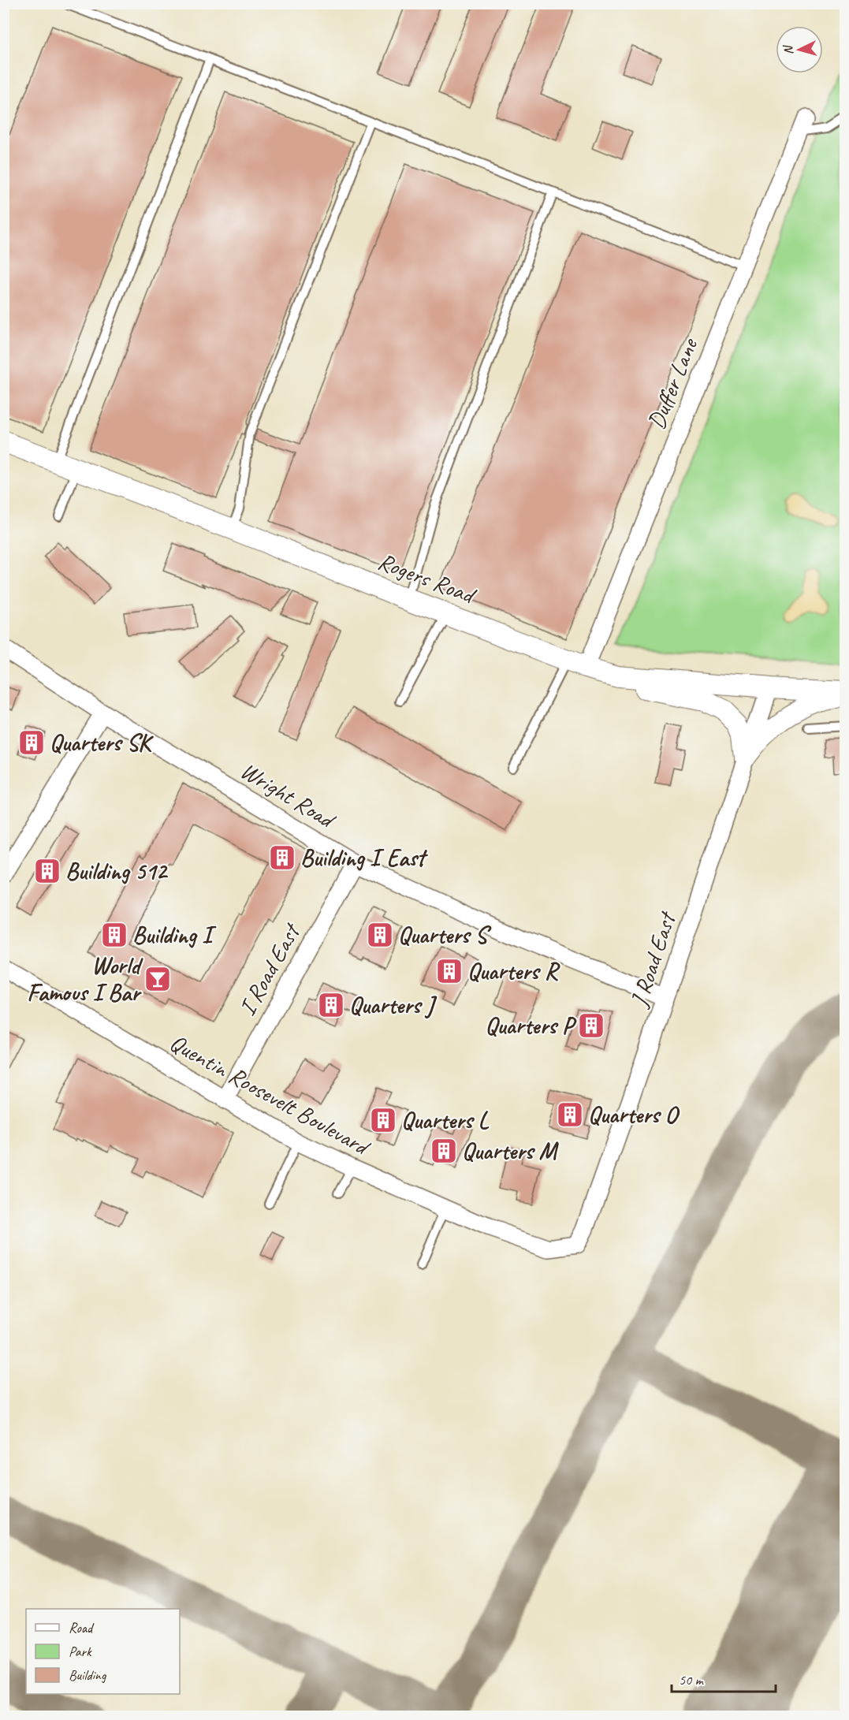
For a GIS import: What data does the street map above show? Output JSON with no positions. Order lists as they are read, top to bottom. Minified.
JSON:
{"streets":{"street":["Duffer Lane","Rogers Road","Wright Road","J Road East","I Road East","Quentin Roosevelt Boulevard"]},"crossings":[["Duffer Lane","Rogers Road"],["Rogers Road","J Road East"],["Wright Road","J Road East"],["Wright Road","I Road East"],["J Road East","Quentin Roosevelt Boulevard"],["I Road East","Quentin Roosevelt Boulevard"]],"places":{"building":["Quarters SK","Building I East","Building 512","Building I","Quarters S","Quarters R","Quarters J","Quarters P","Quarters O","Quarters L","Quarters M"],"bar":["World Famous I Bar"]},"legend":["Road","Park","Building"],"scale_bar":"50 m","north":"left"}
